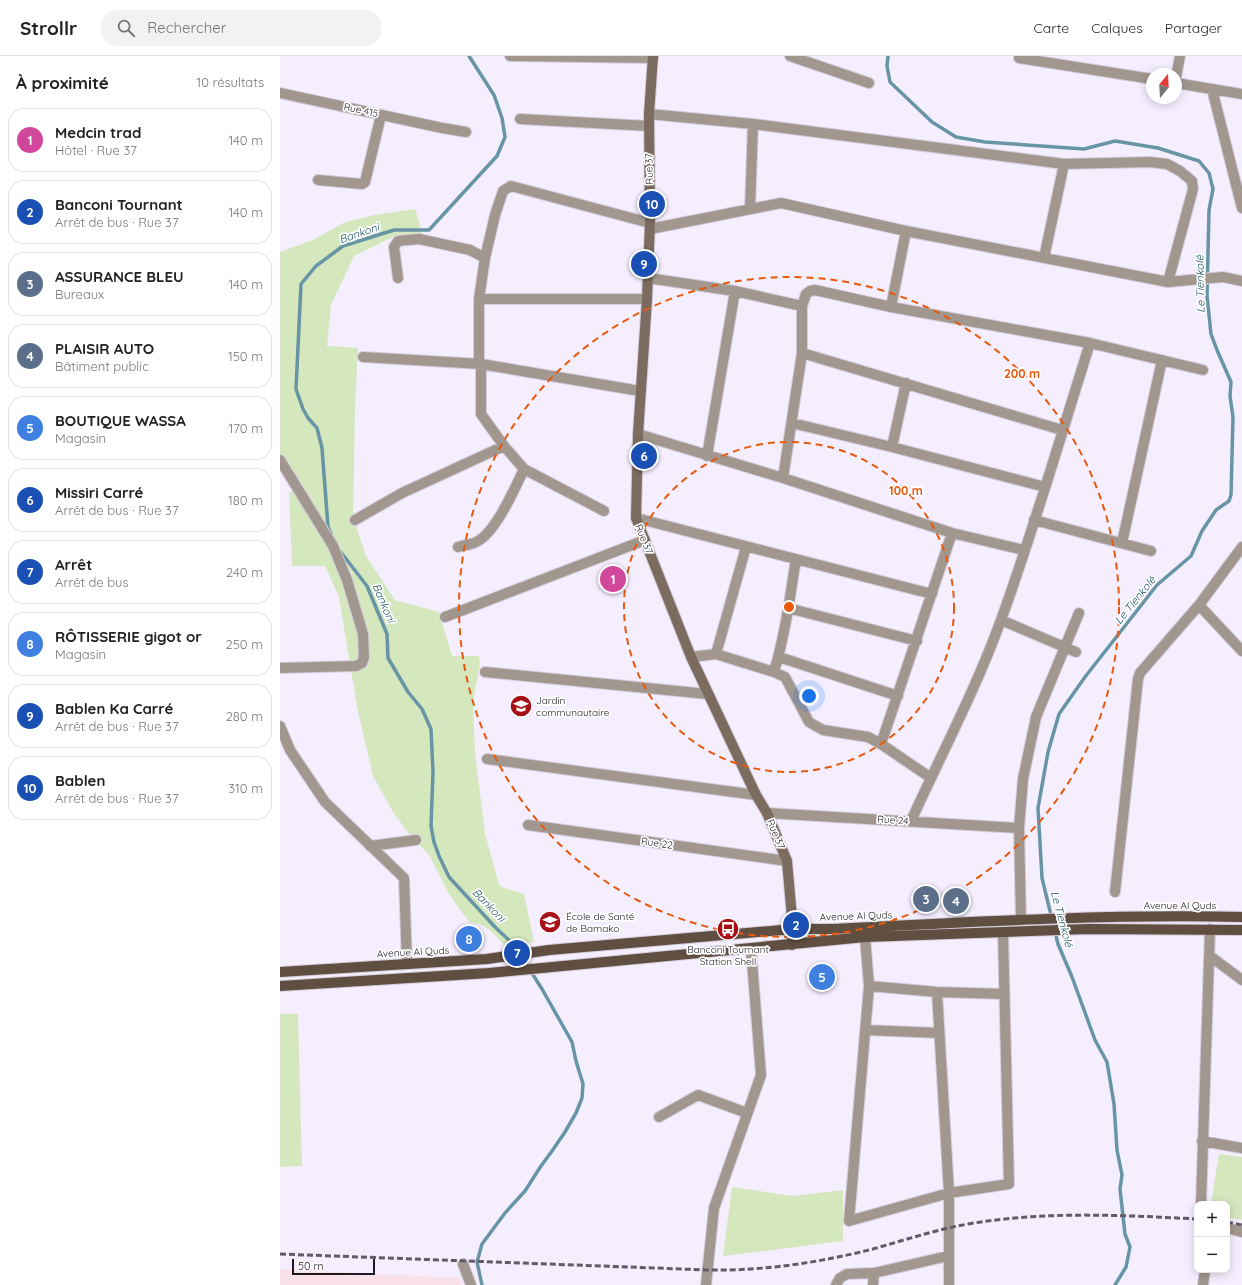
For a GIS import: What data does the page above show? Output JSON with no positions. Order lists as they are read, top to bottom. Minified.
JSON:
{"streets":{"main road":["Rue 37","Avenue Al Quds"],"street":["Rue 415","Rue 24","Rue 22"]},"crossings":[["Rue 37","Rue 24"],["Rue 37","Rue 22"],["Rue 37","Avenue Al Quds"]],"water":["Bankoni","Le Tienkolé"],"places":{"school or university":["Jardin communautaire","École de Santé de Bamako"],"bus stop":["Banconi Tournant Station Shell"]},"scale_bar":"50 m","north":"top","page":{"header":"Strollr","search":"Rechercher","nav":["Carte","Calques","Partager"],"heading":["À proximité","10 résultats"],"list":[{"mark":"1","name":"Medcin trad","note":"Hôtel · Rue 37","value":"140 m"},{"mark":"2","name":"Banconi Tournant","note":"Arrêt de bus · Rue 37","value":"140 m"},{"mark":"3","name":"ASSURANCE BLEU","note":"Bureaux","value":"140 m"},{"mark":"4","name":"PLAISIR AUTO","note":"Bâtiment public","value":"150 m"},{"mark":"5","name":"BOUTIQUE WASSA","note":"Magasin","value":"170 m"},{"mark":"6","name":"Missiri Carré","note":"Arrêt de bus · Rue 37","value":"180 m"},{"mark":"7","name":"Arrêt","note":"Arrêt de bus","value":"240 m"},{"mark":"8","name":"RÔTISSERIE gigot or","note":"Magasin","value":"250 m"},{"mark":"9","name":"Bablen Ka Carré","note":"Arrêt de bus · Rue 37","value":"280 m"},{"mark":"10","name":"Bablen","note":"Arrêt de bus · Rue 37","value":"310 m"}],"pins":["10","9","6","1","3","4","2","8","7","5"],"map_buttons":["+","−"],"scale":"50 m"},"rings":["200 m","100 m"]}
